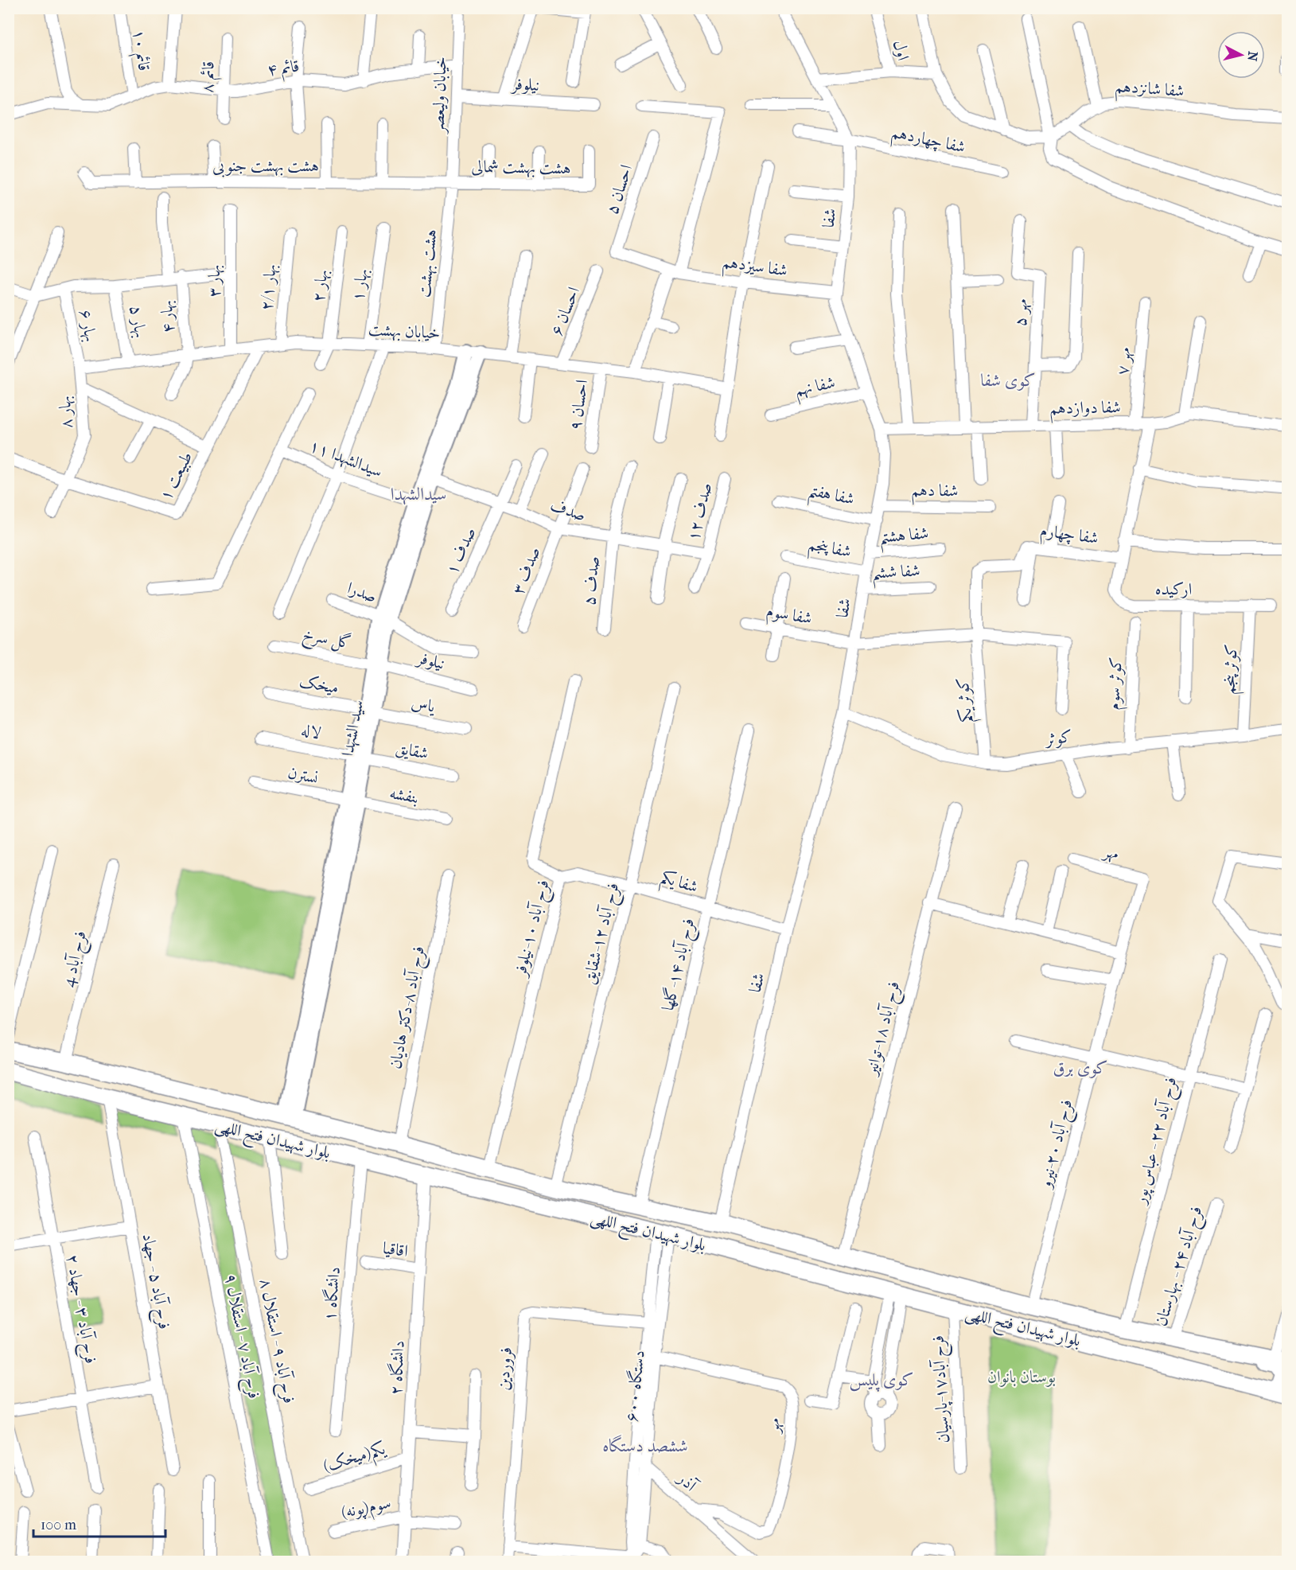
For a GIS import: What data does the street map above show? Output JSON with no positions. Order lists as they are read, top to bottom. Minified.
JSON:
{"streets":{"main road":["بلوار شهیدان فتح اللهی"],"street":["قائم ۱۰","اول","قائم ۴","قائم ۸","نیلوفر","شفا شانزدهم","خیابان ولیعصر","شفا چهاردهم","هشت بهشت جنوبی","هشت بهشت شمالی","احسان ۵","شفا","هشت بهشت","شفا سیزدهم","بهار ۳","بهار ۱","بهار ۲","بهار ۲/۱","احسان ۶","مهر ۵","بهار ۴","بهار ۵","بهار ۶","خیابان بهشت","مهر ۷","شفا نهم","احسان ۹","شفا دوازدهم","بهار ۸","سیدالشهدا ۱۱","طبیعت ۱","شفا دهم","شفا هفتم","صدف","صدف ۱۲","شفا چهارم","شفا هشتم","شفا پنجم","صدف ۱","صدف ۳","شفا ششم","صدف ۵","ارکیده","صدرا","شفا سوم","گل سرخ","کوثر پنجم","کوثر سوم","میخک","کوثر یکم","یاس","سید الشهدا","لاله","کوثر","شقایق","نسترن","بنفشه","مهر","شفا یکم","فرح آباد ۱۰-نیلوفر","فرح آباد ۱۲-شقایق","فرح آباد 4","فرح آباد ۱۴-گلها","فرح آباد ۸-دکتر هادیان","فرح آباد ۱۸-توانیر","فرح آباد ۲۲ - عباس پور","فرح آباد ۲۰-نیرو","اقاقيا","فرح آباد ۲۴ - بهارستان","فرح آباد ۵ - جهاد","دانشگاه ۱","فرح آباد ۳ - جهاد ۲","فرح آباد ۷ - استقلال ۹","فرح آباد ۹ - استقلال ۸","دانشگاه ۲","فروردین","۶۰۰ دستگاه","فرح آباد۱۷-پارسیان","یکم(میخک)","آذر","سوم(پونه)"]},"crossings":[["قائم ۱۰","قائم ۴"],["قائم ۴","قائم ۸"],["قائم ۴","خیابان ولیعصر"],["نیلوفر","خیابان ولیعصر"],["نیلوفر","گل سرخ"],["نیلوفر","سید الشهدا"],["خیابان ولیعصر","هشت بهشت جنوبی"],["خیابان ولیعصر","هشت بهشت شمالی"],["خیابان ولیعصر","هشت بهشت"],["شفا چهاردهم","شفا"],["هشت بهشت جنوبی","هشت بهشت شمالی"],["هشت بهشت جنوبی","هشت بهشت"],["هشت بهشت شمالی","هشت بهشت"],["احسان ۵","شفا سیزدهم"],["شفا","شفا سیزدهم"],["شفا","شفا نهم"],["شفا","شفا دوازدهم"],["شفا","شفا دهم"],["شفا","شفا هفتم"],["شفا","شفا هشتم"],["شفا","شفا پنجم"],["شفا","شفا ششم"],["شفا","شفا سوم"],["شفا","کوثر"],["شفا","شفا یکم"],["شفا","بلوار شهیدان فتح اللهی"],["هشت بهشت","خیابان بهشت"],["بهار ۳","خیابان بهشت"],["بهار ۱","خیابان بهشت"],["بهار ۲","خیابان بهشت"],["بهار ۲/۱","خیابان بهشت"],["احسان ۶","خیابان بهشت"],["مهر ۵","شفا دوازدهم"],["بهار ۴","خیابان بهشت"],["بهار ۵","خیابان بهشت"],["بهار ۶","خیابان بهشت"],["بهار ۶","بهار ۸"],["خیابان بهشت","احسان ۹"],["خیابان بهشت","بهار ۸"],["خیابان بهشت","طبیعت ۱"],["خیابان بهشت","سید الشهدا"],["مهر ۷","شفا دوازدهم"],["بهار ۸","طبیعت ۱"],["سیدالشهدا ۱۱","سید الشهدا"],["صدف","صدف ۱۲"],["صدف","صدف ۱"],["صدف","صدف ۳"],["صدف","صدف ۵"],["صدف","سید الشهدا"],["شفا چهارم","ارکیده"],["شفا چهارم","کوثر یکم"],["ارکیده","کوثر پنجم"],["صدرا","سید الشهدا"],["گل سرخ","سید الشهدا"],["کوثر پنجم","کوثر"],["کوثر سوم","کوثر"],["میخک","یاس"],["میخک","سید الشهدا"],["کوثر یکم","کوثر"],["یاس","سید الشهدا"],["سید الشهدا","لاله"],["سید الشهدا","شقایق"],["سید الشهدا","نسترن"],["سید الشهدا","بنفشه"],["سید الشهدا","بلوار شهیدان فتح اللهی"],["لاله","شقایق"],["نسترن","بنفشه"],["مهر","فرح آباد ۲۰-نیرو"],["مهر","۶۰۰ دستگاه"],["مهر","آذر"],["شفا یکم","فرح آباد ۱۰-نیلوفر"],["شفا یکم","فرح آباد ۱۲-شقایق"],["شفا یکم","فرح آباد ۱۴-گلها"],["فرح آباد ۱۰-نیلوفر","بلوار شهیدان فتح اللهی"],["فرح آباد ۱۲-شقایق","بلوار شهیدان فتح اللهی"],["فرح آباد 4","بلوار شهیدان فتح اللهی"],["فرح آباد ۱۴-گلها","بلوار شهیدان فتح اللهی"],["فرح آباد ۸-دکتر هادیان","بلوار شهیدان فتح اللهی"],["فرح آباد ۱۸-توانیر","بلوار شهیدان فتح اللهی"],["بلوار شهیدان فتح اللهی","فرح آباد ۲۲ - عباس پور"],["بلوار شهیدان فتح اللهی","فرح آباد ۲۰-نیرو"],["بلوار شهیدان فتح اللهی","فرح آباد ۲۴ - بهارستان"],["بلوار شهیدان فتح اللهی","فرح آباد ۵ - جهاد"],["بلوار شهیدان فتح اللهی","دانشگاه ۱"],["بلوار شهیدان فتح اللهی","فرح آباد ۷ - استقلال ۹"],["بلوار شهیدان فتح اللهی","فرح آباد ۹ - استقلال ۸"],["بلوار شهیدان فتح اللهی","دانشگاه ۲"],["بلوار شهیدان فتح اللهی","۶۰۰ دستگاه"],["بلوار شهیدان فتح اللهی","فرح آباد۱۷-پارسیان"],["اقاقيا","دانشگاه ۲"],["دانشگاه ۲","یکم(میخک)"],["دانشگاه ۲","سوم(پونه)"],["فروردین","۶۰۰ دستگاه"],["۶۰۰ دستگاه","آذر"]],"districts":["کوی شفا","سیدالشهدا","کوی برق","کوی پلیس","ششصد دستگاه"],"parks":["بوستان بانوان"],"scale_bar":"100 m","north":"right"}
